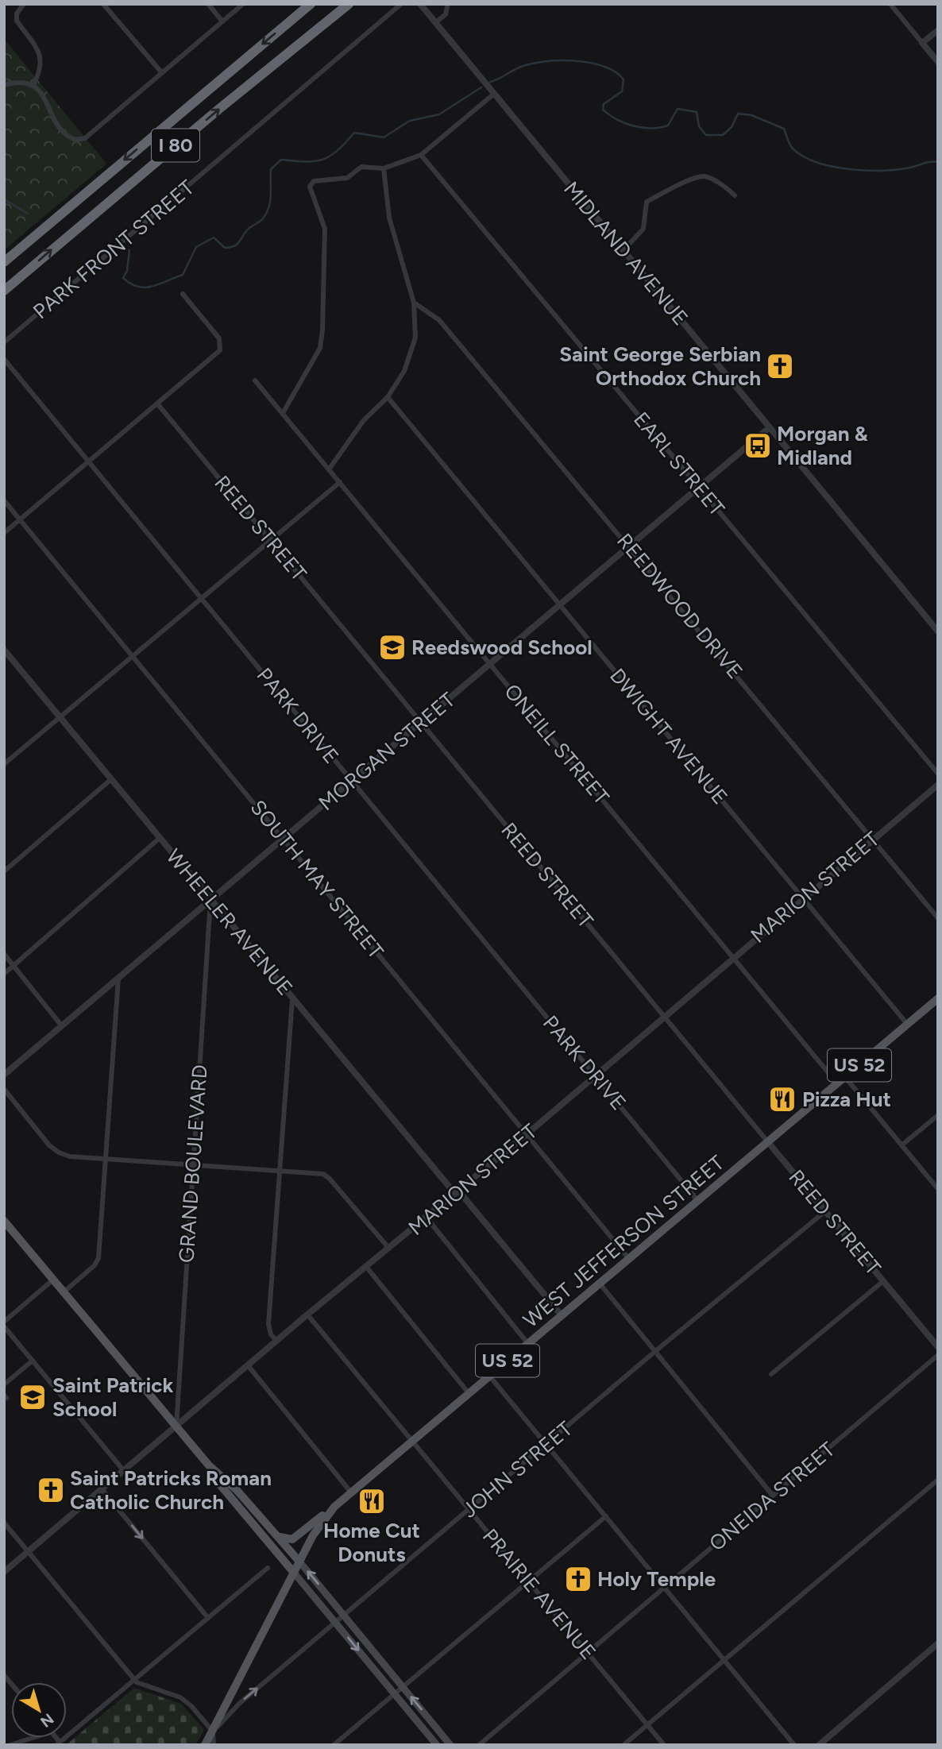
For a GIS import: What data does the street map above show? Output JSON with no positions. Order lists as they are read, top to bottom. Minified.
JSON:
{"streets":{"highway":["I 80"],"main road":["US 52","WEST JEFFERSON STREET"],"street":["PARK FRONT STREET","MIDLAND AVENUE","EARL STREET","REED STREET","REEDWOOD DRIVE","PARK DRIVE","DWIGHT AVENUE","ONEILL STREET","MORGAN STREET","SOUTH MAY STREET","MARION STREET","WHEELER AVENUE","GRAND BOULEVARD","JOHN STREET","ONEIDA STREET","PRAIRIE AVENUE"]},"crossings":[["MIDLAND AVENUE","MORGAN STREET"],["EARL STREET","MORGAN STREET"],["REED STREET","MORGAN STREET"],["REED STREET","MARION STREET"],["REED STREET","WEST JEFFERSON STREET"],["REED STREET","JOHN STREET"],["REEDWOOD DRIVE","MORGAN STREET"],["REEDWOOD DRIVE","MARION STREET"],["PARK DRIVE","MORGAN STREET"],["PARK DRIVE","MARION STREET"],["PARK DRIVE","WEST JEFFERSON STREET"],["DWIGHT AVENUE","MORGAN STREET"],["DWIGHT AVENUE","MARION STREET"],["DWIGHT AVENUE","WEST JEFFERSON STREET"],["ONEILL STREET","MORGAN STREET"],["ONEILL STREET","MARION STREET"],["ONEILL STREET","WEST JEFFERSON STREET"],["MORGAN STREET","SOUTH MAY STREET"],["MORGAN STREET","WHEELER AVENUE"],["MORGAN STREET","GRAND BOULEVARD"],["SOUTH MAY STREET","MARION STREET"],["SOUTH MAY STREET","WEST JEFFERSON STREET"],["MARION STREET","WHEELER AVENUE"],["MARION STREET","GRAND BOULEVARD"],["MARION STREET","PRAIRIE AVENUE"],["WHEELER AVENUE","GRAND BOULEVARD"],["WHEELER AVENUE","WEST JEFFERSON STREET"],["US 52","WEST JEFFERSON STREET"],["WEST JEFFERSON STREET","JOHN STREET"],["WEST JEFFERSON STREET","PRAIRIE AVENUE"],["JOHN STREET","PRAIRIE AVENUE"],["ONEIDA STREET","PRAIRIE AVENUE"]],"places":{"church":["Saint George Serbian Orthodox Church","Saint Patricks Roman Catholic Church","Holy Temple"],"bus stop":["Morgan & Midland"],"school or university":["Reedswood School","Saint Patrick School"],"restaurant":["Pizza Hut","Home Cut Donuts"]},"north":"bottom right"}
